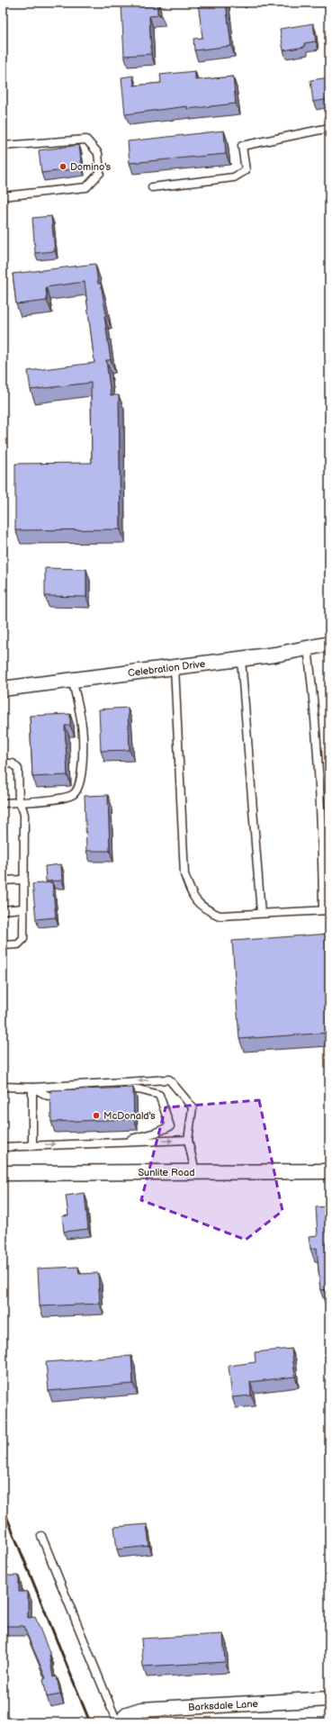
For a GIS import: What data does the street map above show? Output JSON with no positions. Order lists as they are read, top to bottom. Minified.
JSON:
{"streets":{"street":["Celebration Drive","Sunlite Road","Barksdale Lane"]},"places":["Domino's","McDonald's"]}
